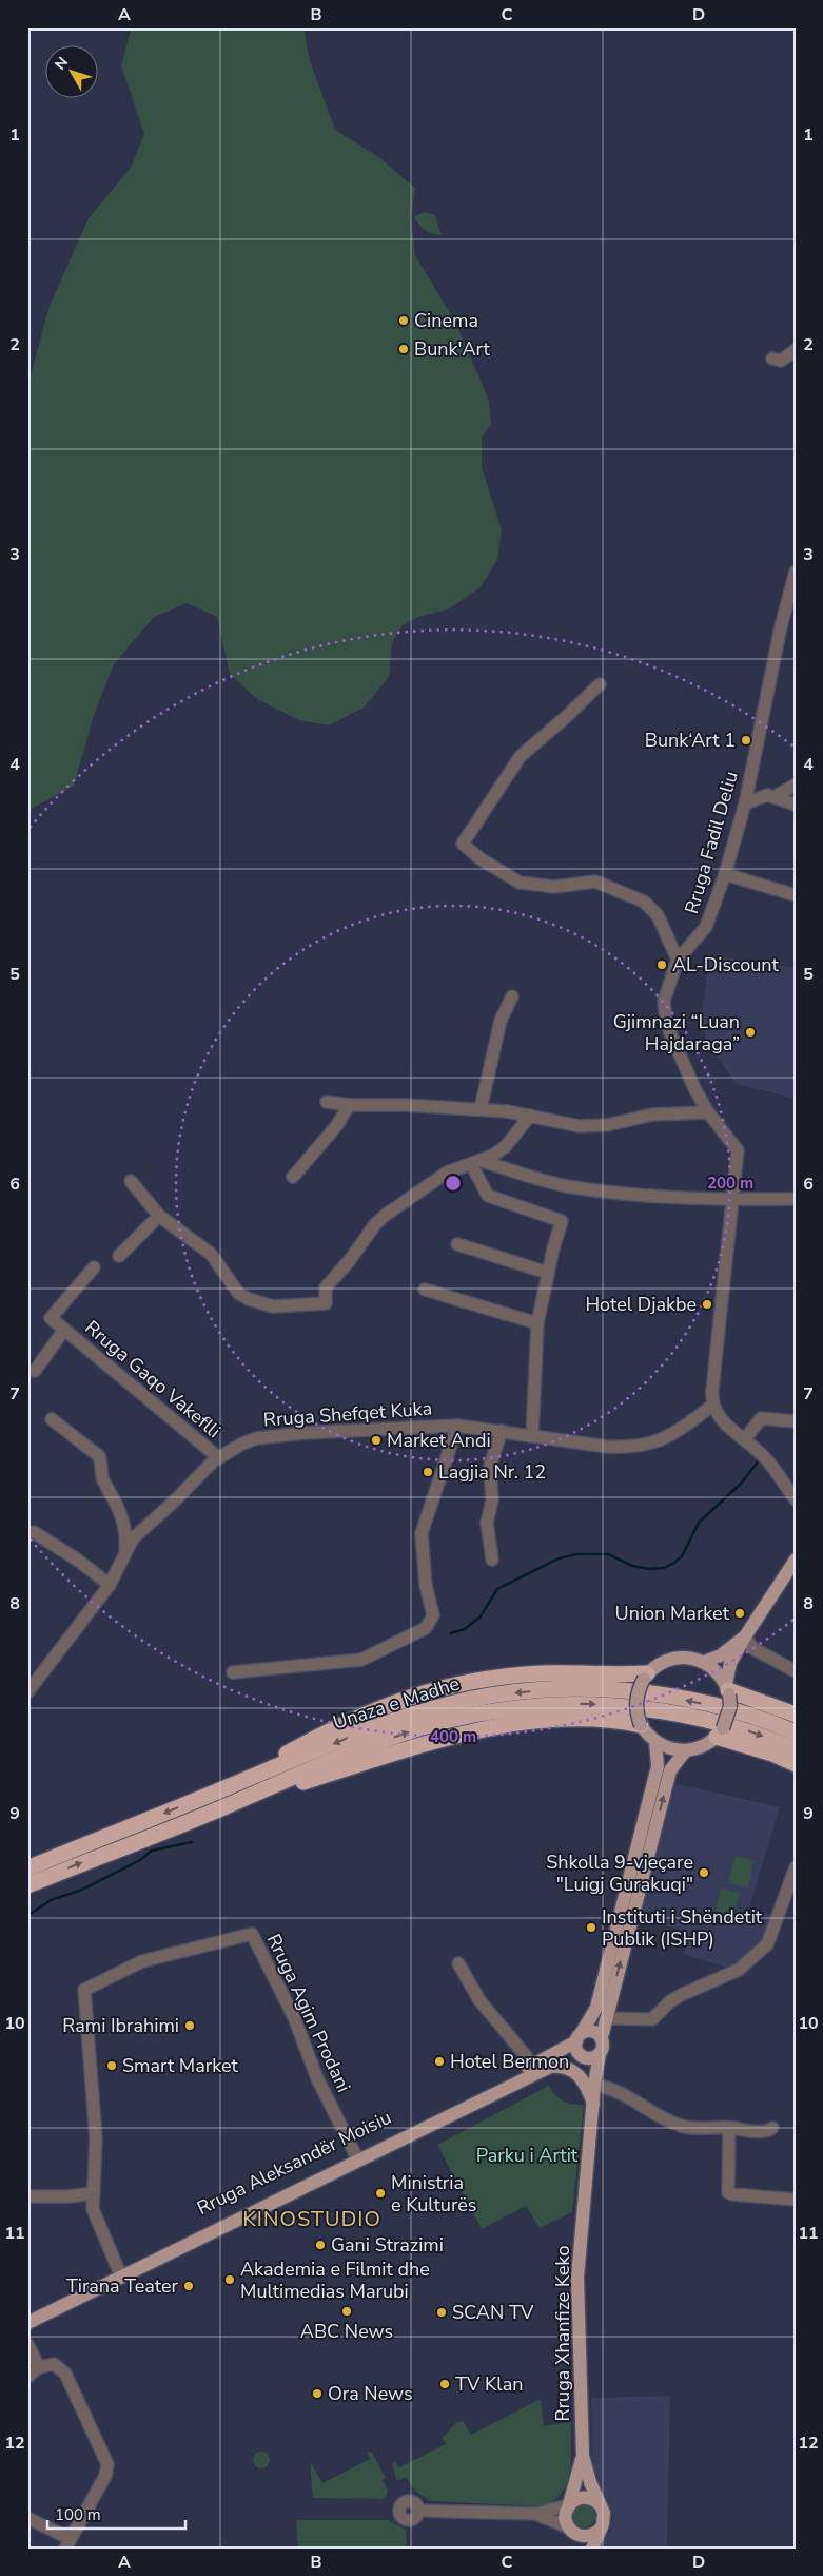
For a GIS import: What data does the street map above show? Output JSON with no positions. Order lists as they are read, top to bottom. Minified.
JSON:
{"streets":{"highway":["Unaza e Madhe"],"main road":["Rruga Aleksandër Moisiu","Rruga Xhanfize Keko"],"street":["Rruga Fadil Deliu","Rruga Gaqo Vakeflli","Rruga Shefqet Kuka","Rruga Agim Prodani"]},"crossings":[["Rruga Fadil Deliu","Rruga Shefqet Kuka"],["Rruga Gaqo Vakeflli","Rruga Shefqet Kuka"],["Rruga Agim Prodani","Rruga Aleksandër Moisiu"]],"districts":["KINOSTUDIO"],"parks":["Parku i Artit"],"places":["Cinema","Bunk'Art","Bunk‘Art 1","AL-Discount","Gjimnazi “Luan Hajdaraga”","Hotel Djakbe","Market Andi","Lagjia Nr. 12","Union Market","Shkolla 9-vjeçare \"Luigj Gurakuqi\"","Instituti i Shëndetit Publik (ISHP)","Rami Ibrahimi","Hotel Bermon","Smart Market","Ministria e Kulturës","Gani Strazimi","Akademia e Filmit dhe Multimedias Marubi","Tirana Teater","ABC News","SCAN TV","TV Klan","Ora News"],"scale_bar":"100 m","north":"top left","grid":{"columns":["A","B","C","D"],"rows":["1","2","3","4","5","6","7","8","9","10","11","12"]},"rings":["200 m","400 m"]}
